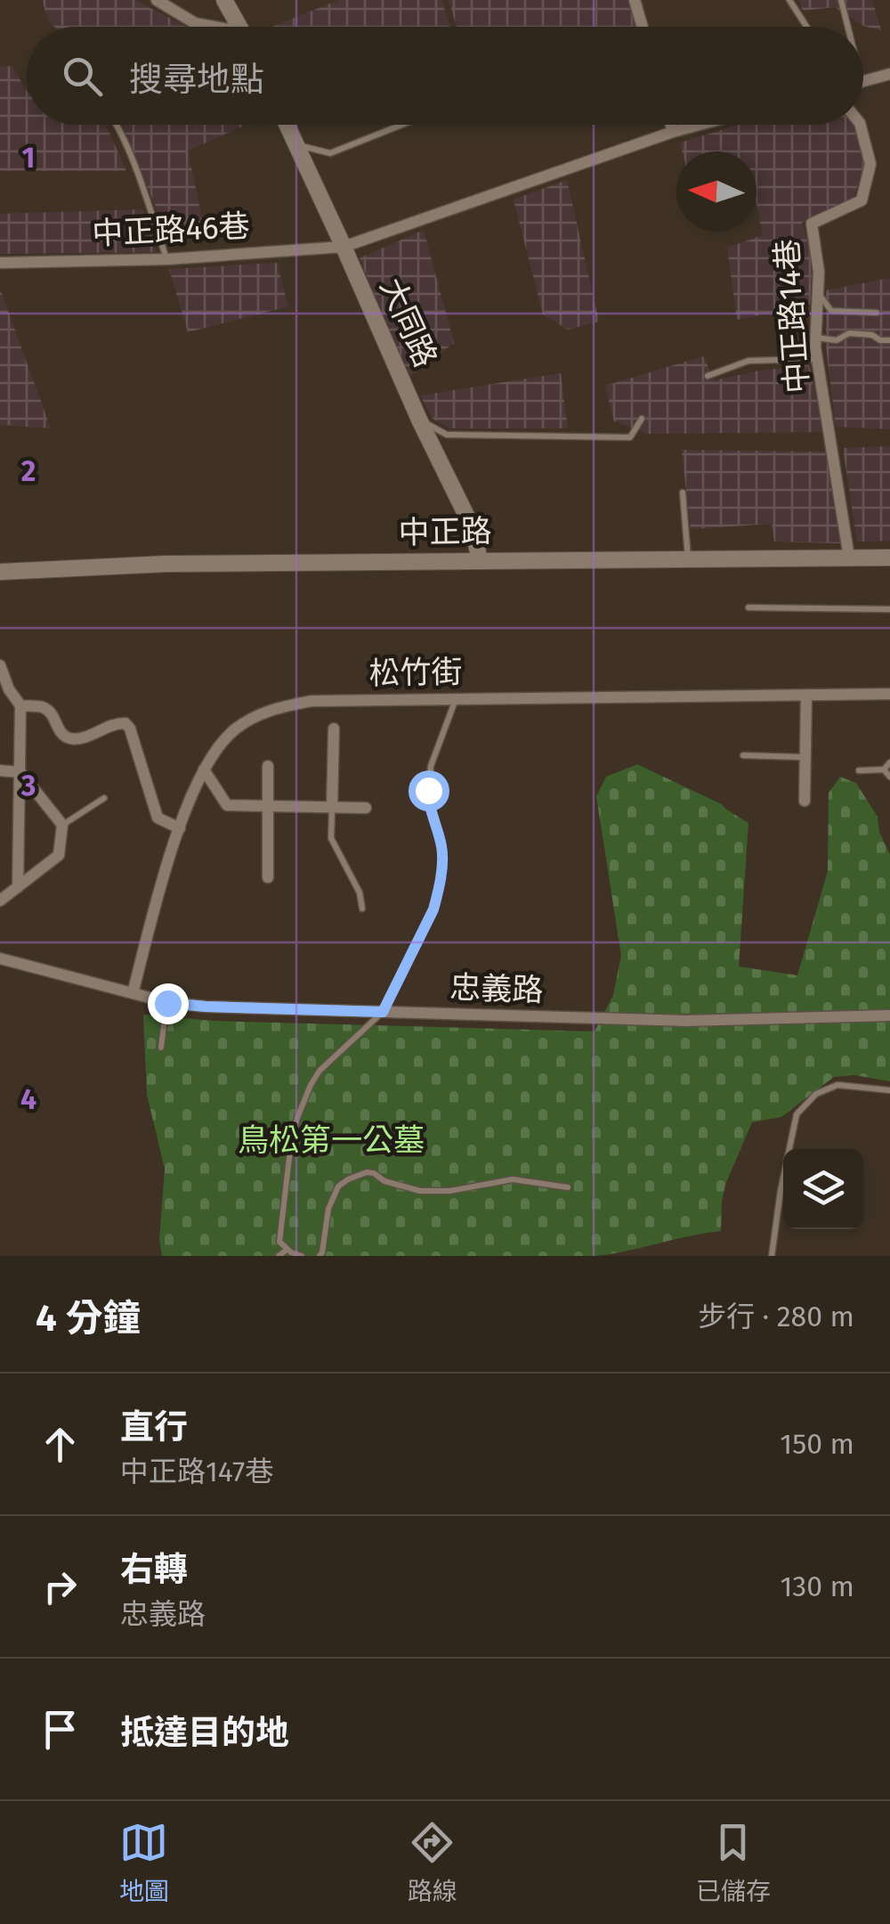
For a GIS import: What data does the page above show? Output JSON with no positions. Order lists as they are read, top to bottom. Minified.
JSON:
{"streets":{"main road":["大同路","中正路"],"street":["中正路46巷","中正路14巷","松竹街","忠義路"]},"crossings":[["中正路46巷","大同路"],["中正路14巷","中正路"],["大同路","中正路"],["松竹街","忠義路"]],"parks":["鳥松第一公墓"],"north":"left","page":{"search":"搜尋地點","heading":["4 分鐘","步行 · 280 m"],"list":[["直行","中正路147巷","150 m"],["右轉","忠義路","130 m"],"抵達目的地"],"nav":["地圖","路線","已儲存"]},"grid":{"rows":["1","2","3","4"]}}
